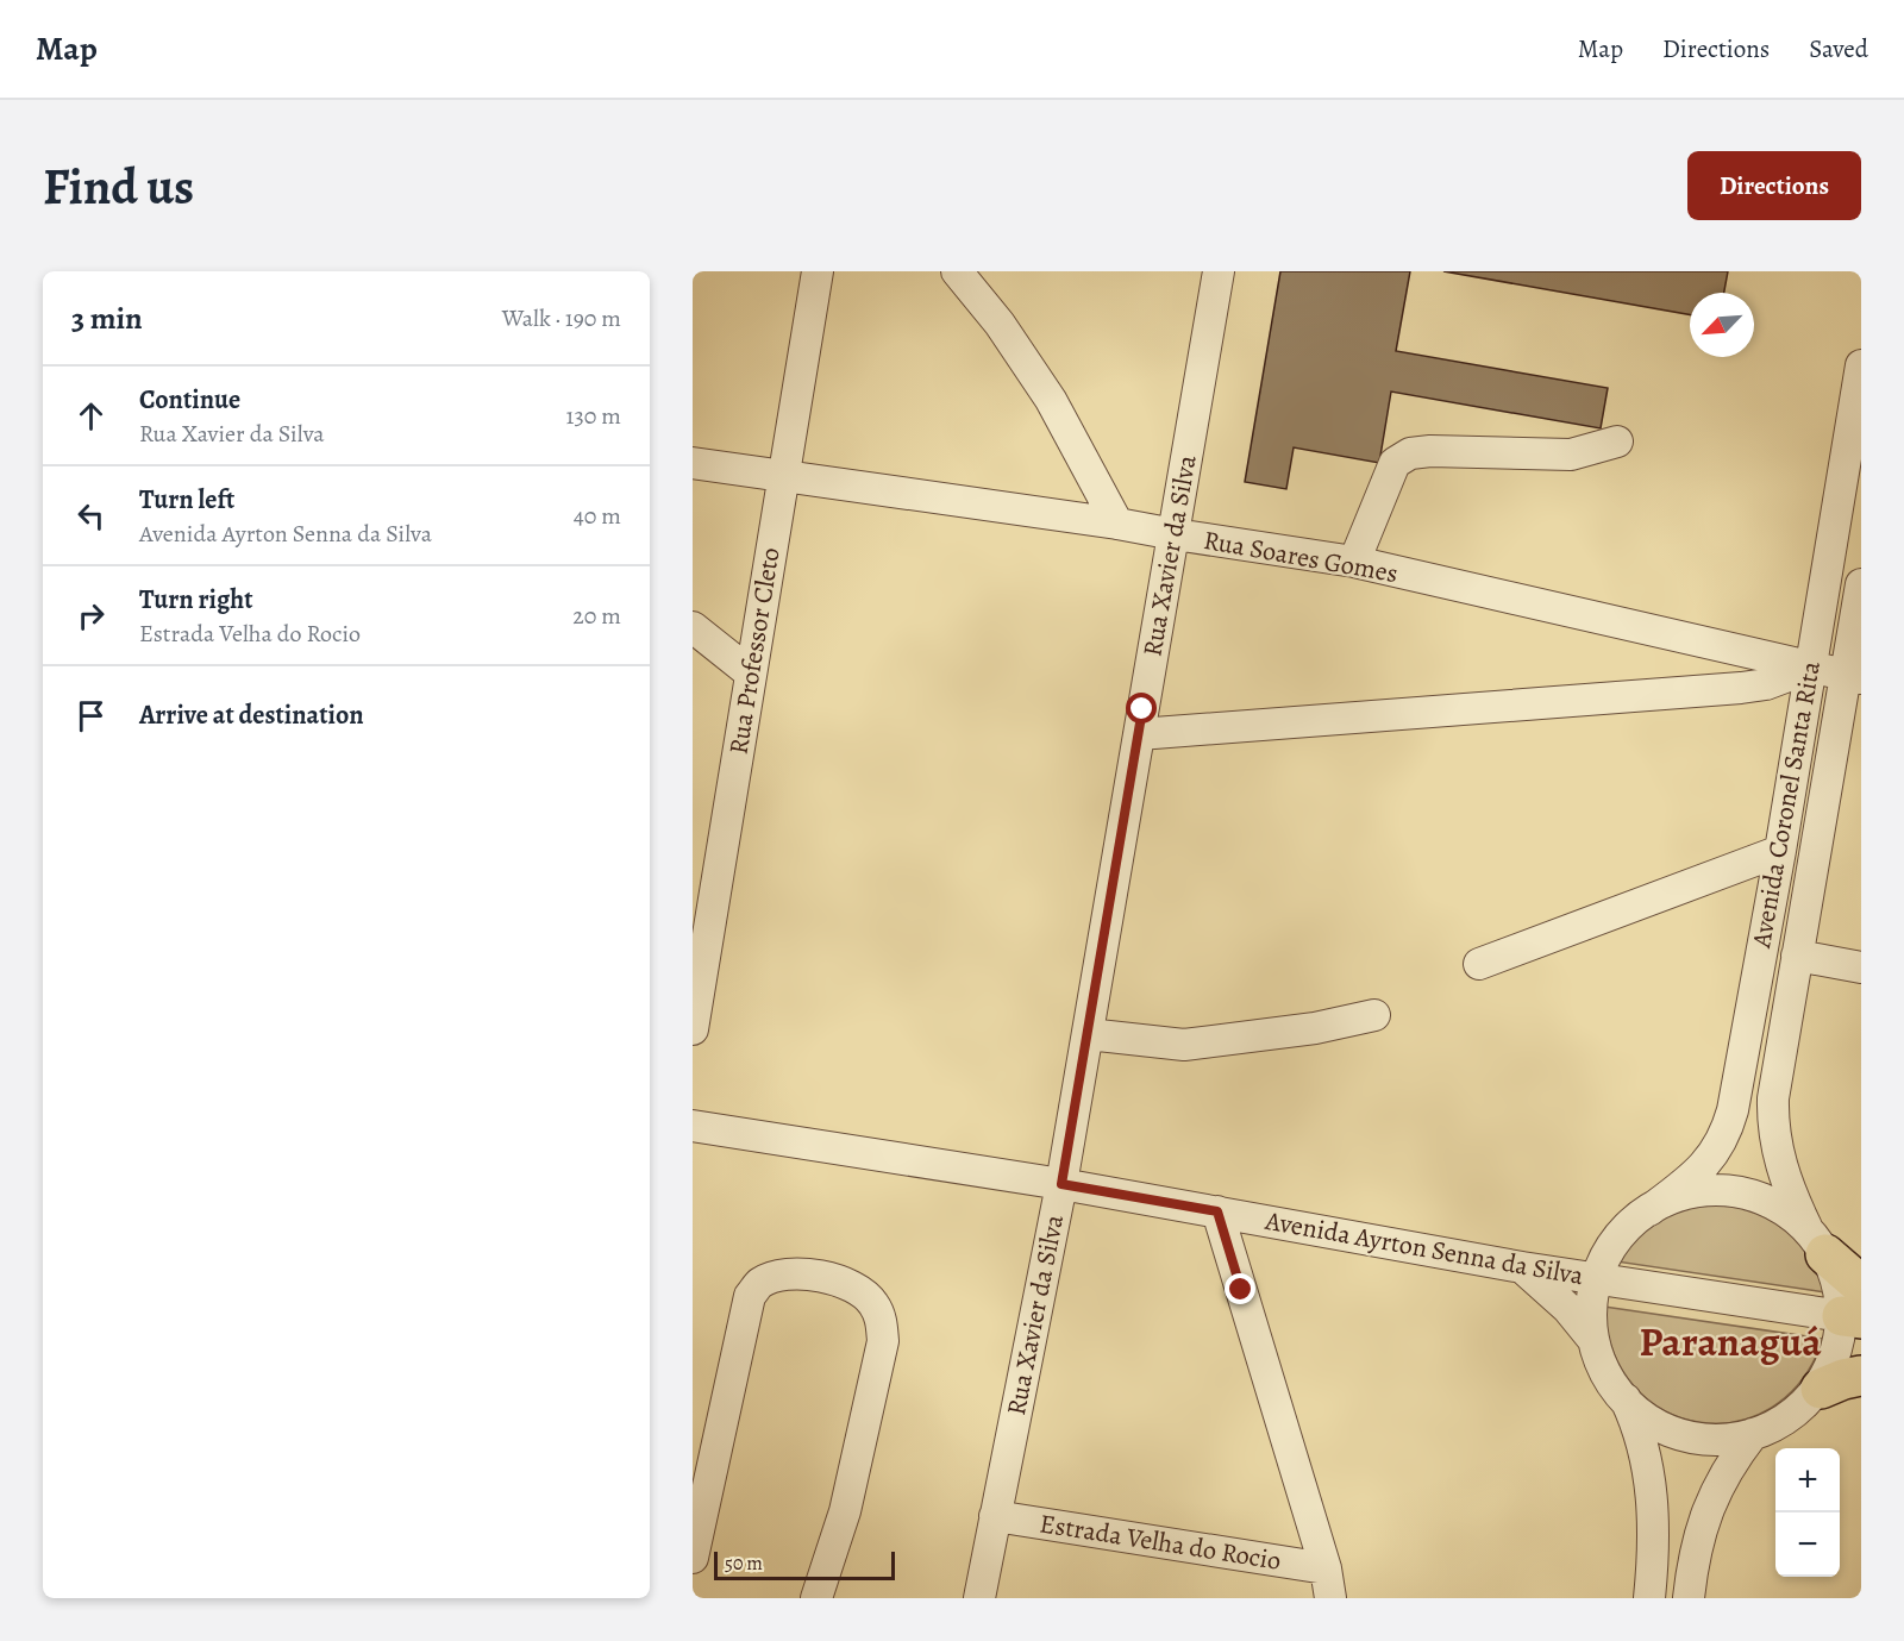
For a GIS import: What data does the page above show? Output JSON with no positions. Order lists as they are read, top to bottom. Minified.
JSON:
{"streets":{"street":["Rua Xavier da Silva","Rua Soares Gomes","Rua Professor Cleto","Avenida Coronel Santa Rita","Avenida Ayrton Senna da Silva","Estrada Velha do Rocio"]},"crossings":[["Rua Xavier da Silva","Rua Soares Gomes"],["Rua Xavier da Silva","Avenida Ayrton Senna da Silva"],["Rua Xavier da Silva","Estrada Velha do Rocio"],["Rua Soares Gomes","Rua Professor Cleto"],["Rua Soares Gomes","Avenida Coronel Santa Rita"],["Avenida Coronel Santa Rita","Avenida Ayrton Senna da Silva"],["Avenida Ayrton Senna da Silva","Estrada Velha do Rocio"]],"districts":["Paranaguá"],"scale_bar":"50 m","north":"bottom left","page":{"header":"Map","nav":["Map","Directions","Saved"],"buttons":"Directions","title":"Find us","heading":["3 min","Walk · 190 m"],"list":[["Continue","Rua Xavier da Silva","130 m"],["Turn left","Avenida Ayrton Senna da Silva","40 m"],["Turn right","Estrada Velha do Rocio","20 m"],"Arrive at destination"],"map_buttons":["+","−"],"scale":"50 m"}}
